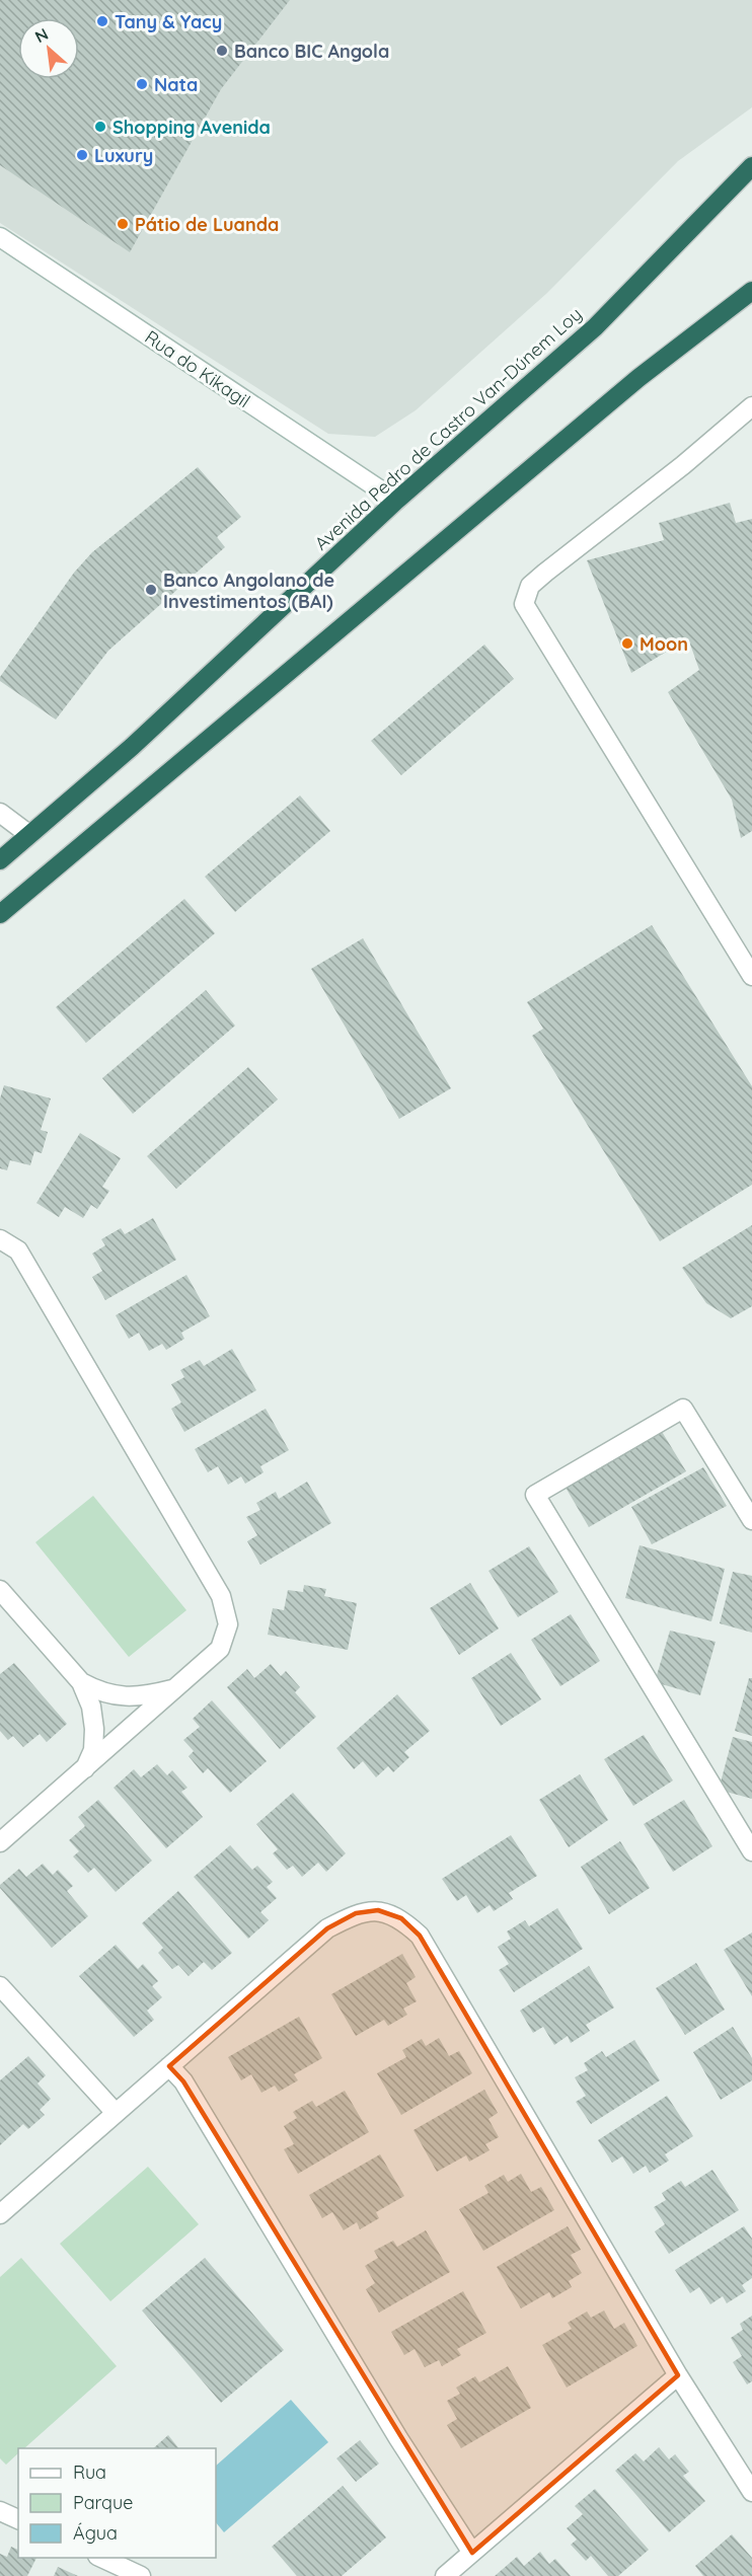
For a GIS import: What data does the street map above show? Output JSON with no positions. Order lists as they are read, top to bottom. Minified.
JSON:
{"streets":{"highway":["Avenida Pedro de Castro Van-Dúnem Loy"],"street":["Rua do Kikagil"]},"crossings":[["Rua do Kikagil","Avenida Pedro de Castro Van-Dúnem Loy"]],"places":["Tany & Yacy","Banco BIC Angola","Nata","Shopping Avenida","Luxury","Pátio de Luanda","Banco Angolano de Investimentos (BAI)","Moon"],"legend":["Rua","Parque","Água"],"north":"top left"}
